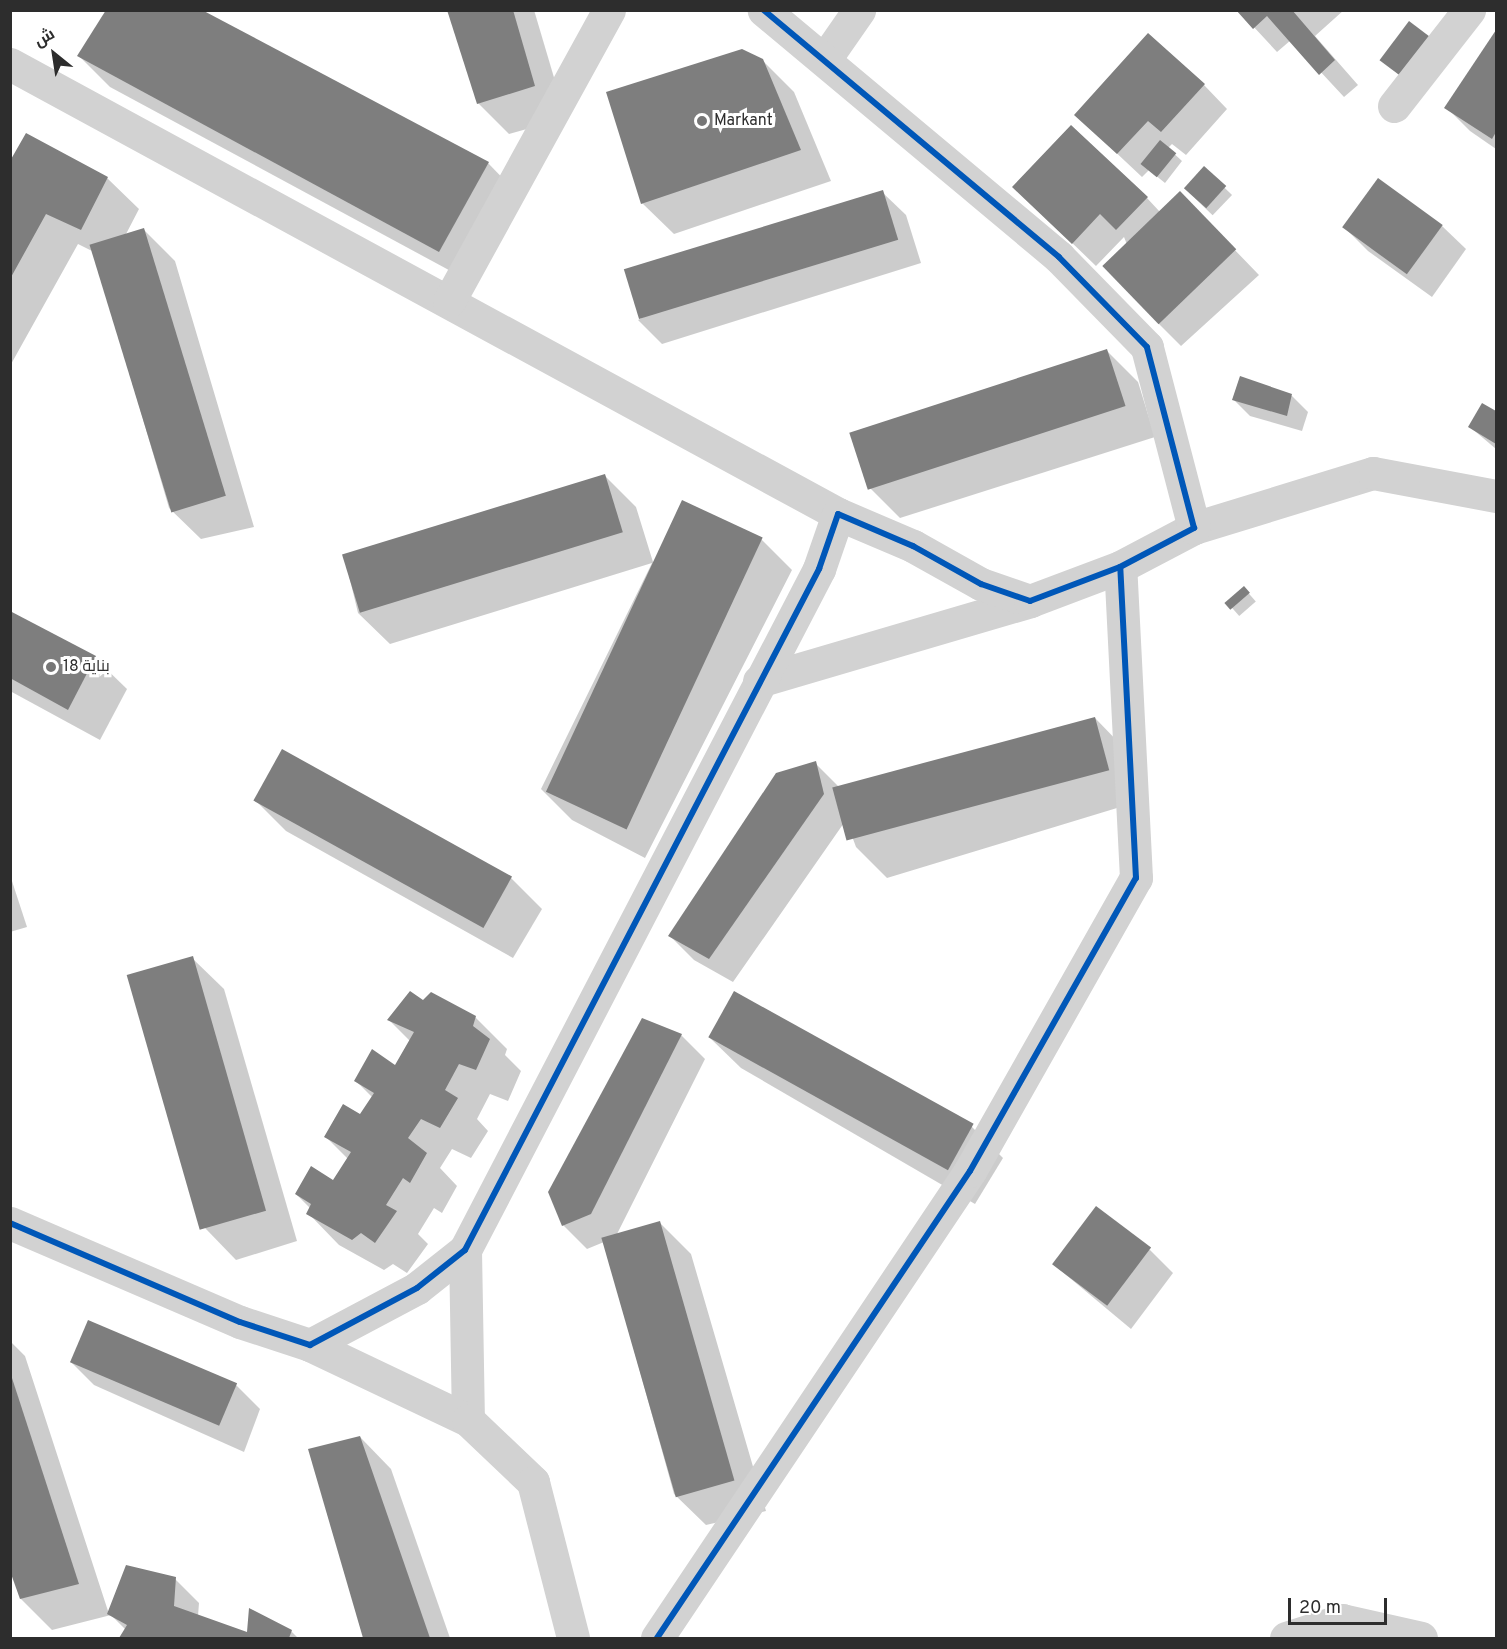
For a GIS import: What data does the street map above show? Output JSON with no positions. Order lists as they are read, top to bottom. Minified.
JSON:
{"places":["Markant","بناية 18"],"scale_bar":"20 m","north":"top left"}
